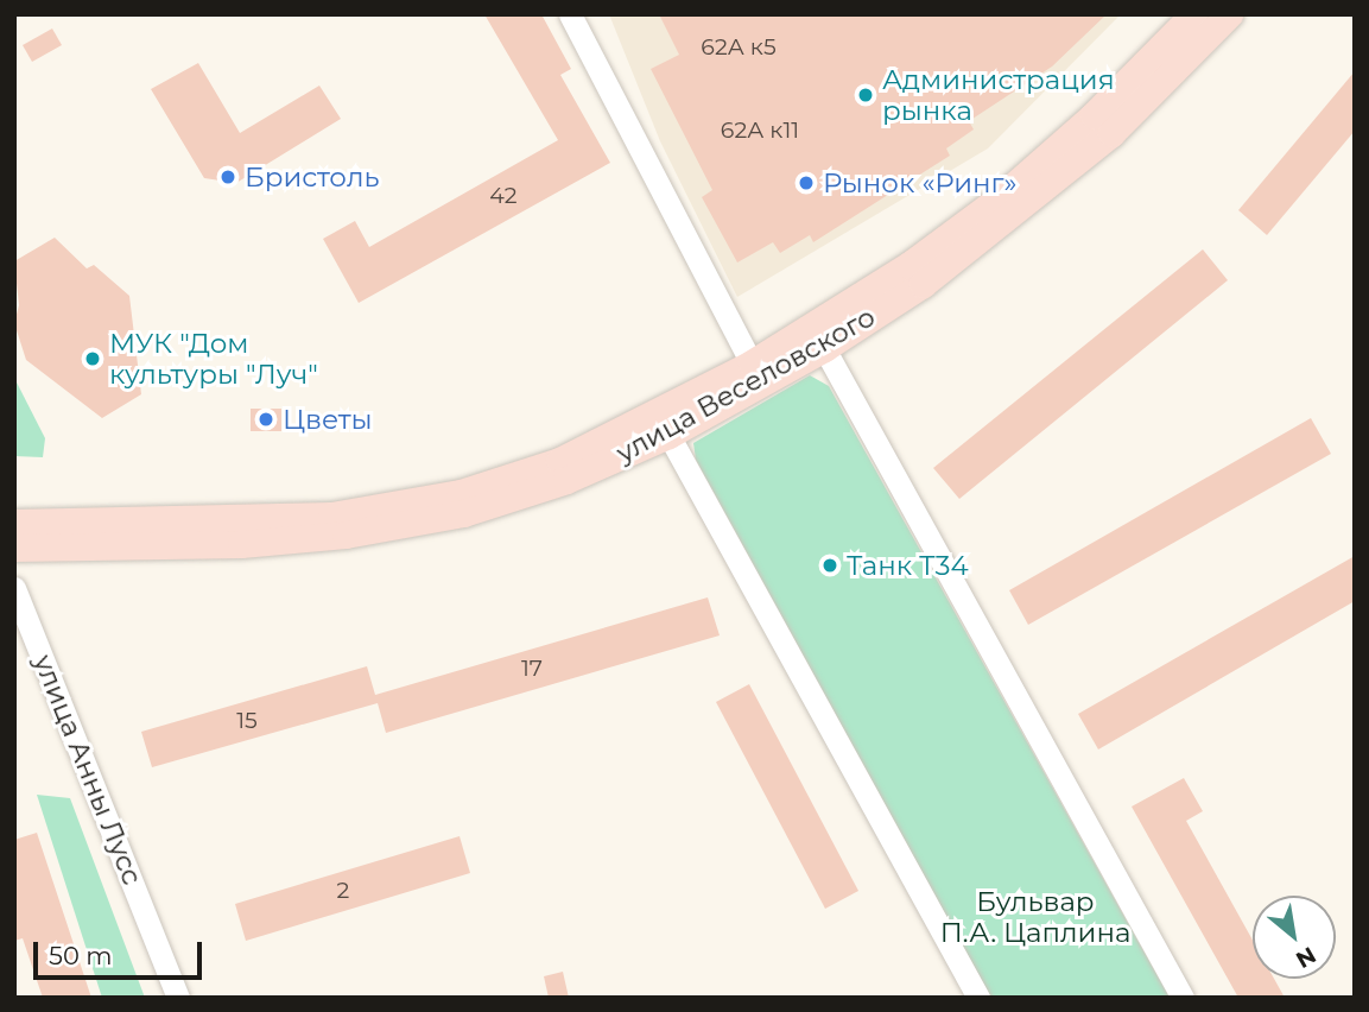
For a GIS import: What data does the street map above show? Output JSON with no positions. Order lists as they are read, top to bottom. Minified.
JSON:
{"streets":{"main road":["улица Веселовского"],"street":["улица Анны Лусс"]},"parks":["Бульвар П.А. Цаплина"],"places":["Администрация рынка","Бристоль","Рынок «Ринг»","МУК \"Дом культуры \"Луч\"","Цветы","Танк T34"],"house_numbers":["62А к5","62А к11","42","17","15","2"],"scale_bar":"50 m","north":"bottom right"}
